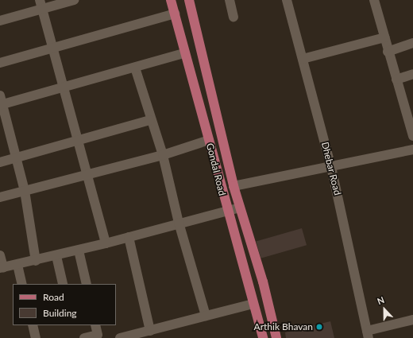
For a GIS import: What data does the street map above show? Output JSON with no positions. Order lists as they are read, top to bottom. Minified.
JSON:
{"streets":{"main road":["Gondal Road"],"street":["Dhebar Road"]},"places":["Arthik Bhavan"],"legend":["Road","Building"],"north":"top"}
